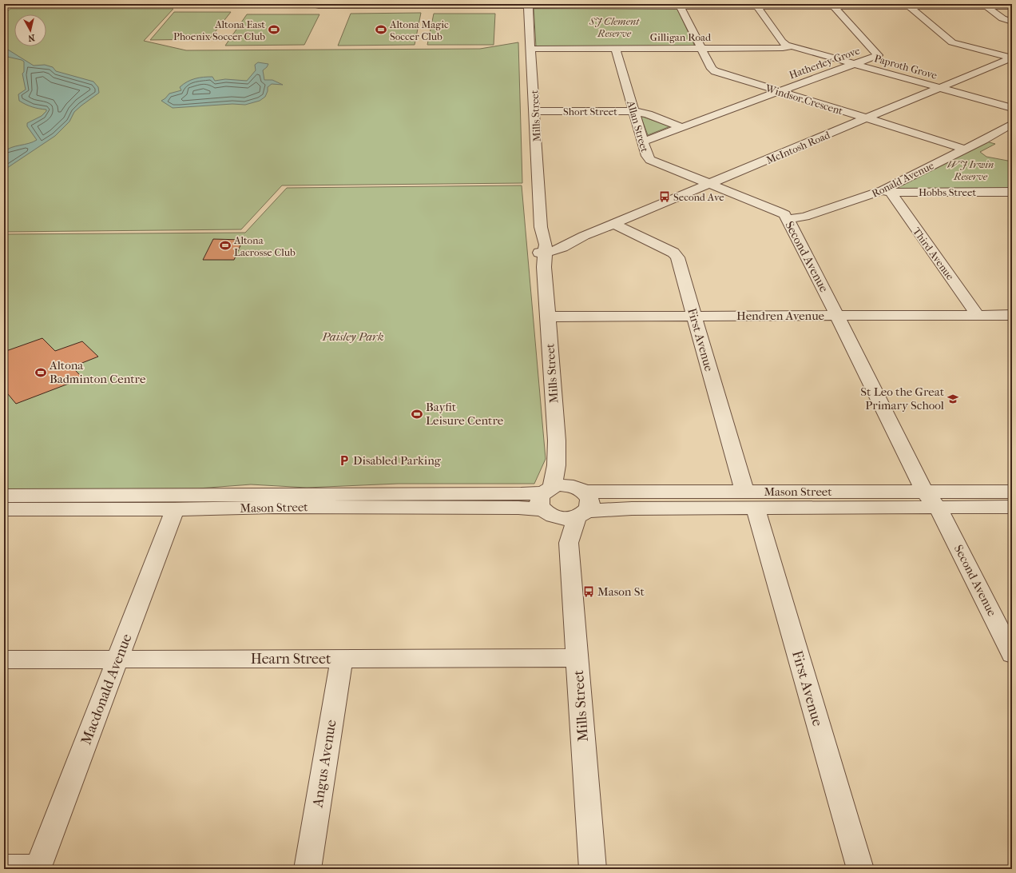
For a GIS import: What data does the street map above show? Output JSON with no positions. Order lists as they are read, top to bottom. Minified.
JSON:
{"streets":{"street":["Gilligan Road","Hatherley Grove","Paproth Grove","Windsor Crescent","Short Street","Mills Street","Allan Street","McIntosh Road","Ronald Avenue","Hobbs Street","Third Avenue","Second Avenue","Hendren Avenue","First Avenue","Mason Street","Hearn Street","Macdonald Avenue","Angus Avenue"]},"crossings":[["Gilligan Road","Paproth Grove"],["Gilligan Road","Windsor Crescent"],["Gilligan Road","Mills Street"],["Gilligan Road","Allan Street"],["Hatherley Grove","Paproth Grove"],["Hatherley Grove","Windsor Crescent"],["Hatherley Grove","Short Street"],["Hatherley Grove","Allan Street"],["Paproth Grove","McIntosh Road"],["Windsor Crescent","McIntosh Road"],["Windsor Crescent","Ronald Avenue"],["Short Street","Mills Street"],["Short Street","Allan Street"],["Mills Street","McIntosh Road"],["Mills Street","Hendren Avenue"],["Mills Street","Mason Street"],["Mills Street","Hearn Street"],["Allan Street","McIntosh Road"],["Allan Street","Second Avenue"],["McIntosh Road","Second Avenue"],["McIntosh Road","First Avenue"],["Ronald Avenue","Hobbs Street"],["Ronald Avenue","Third Avenue"],["Ronald Avenue","Second Avenue"],["Hobbs Street","Third Avenue"],["Third Avenue","Hendren Avenue"],["Second Avenue","Hendren Avenue"],["Second Avenue","Mason Street"],["Hendren Avenue","First Avenue"],["First Avenue","Mason Street"],["Mason Street","Macdonald Avenue"],["Hearn Street","Macdonald Avenue"],["Hearn Street","Angus Avenue"]],"parks":["SJ Clement Reserve","WJ Irwin Reserve","Paisley Park"],"places":{"sports":["Altona East Phoenix Soccer Club","Altona Magic Soccer Club","Altona Lacrosse Club","Altona Badminton Centre","Bayfit Leisure Centre"],"bus stop":["Second Ave","Mason St"],"school or university":["St Leo the Great Primary School"],"parking":["Disabled Parking"]},"north":"bottom"}
